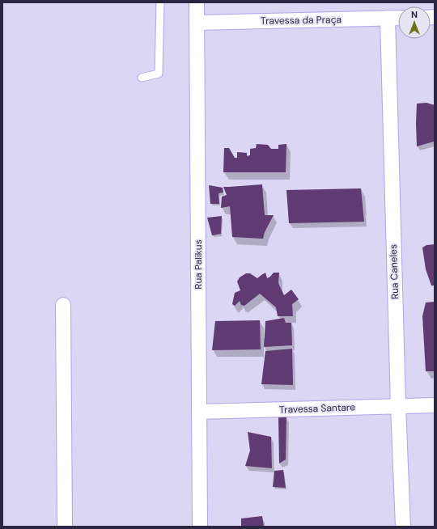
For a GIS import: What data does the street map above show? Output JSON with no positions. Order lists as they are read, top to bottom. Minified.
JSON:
{"streets":{"street":["Travessa da Praça","Rua Palikus","Rua Caneles","Travessa Santare"]},"crossings":[["Travessa da Praça","Rua Palikus"],["Travessa da Praça","Rua Caneles"],["Rua Palikus","Travessa Santare"],["Rua Caneles","Travessa Santare"]],"north":"top"}
